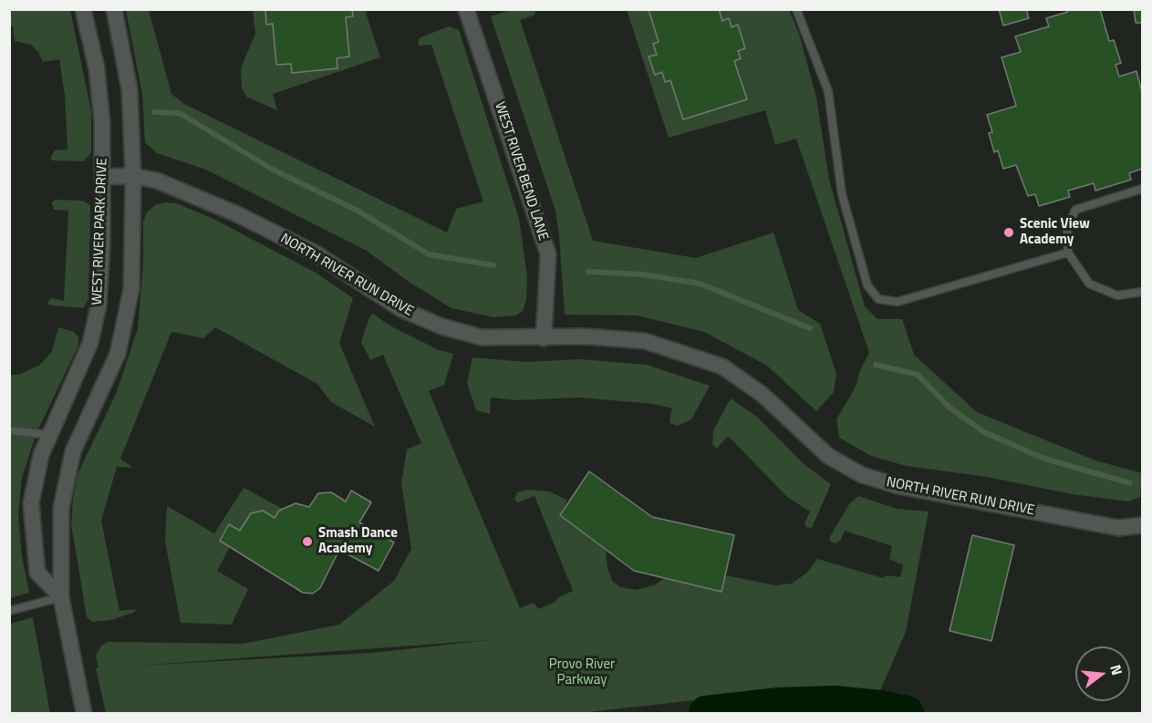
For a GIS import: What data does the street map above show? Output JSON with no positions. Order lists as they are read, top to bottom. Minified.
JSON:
{"streets":{"street":["WEST RIVER BEND LANE","WEST RIVER PARK DRIVE","NORTH RIVER RUN DRIVE"]},"crossings":[["WEST RIVER BEND LANE","NORTH RIVER RUN DRIVE"],["WEST RIVER PARK DRIVE","NORTH RIVER RUN DRIVE"]],"parks":["Provo River Parkway"],"places":["Scenic View Academy","Smash Dance Academy"],"north":"right"}
